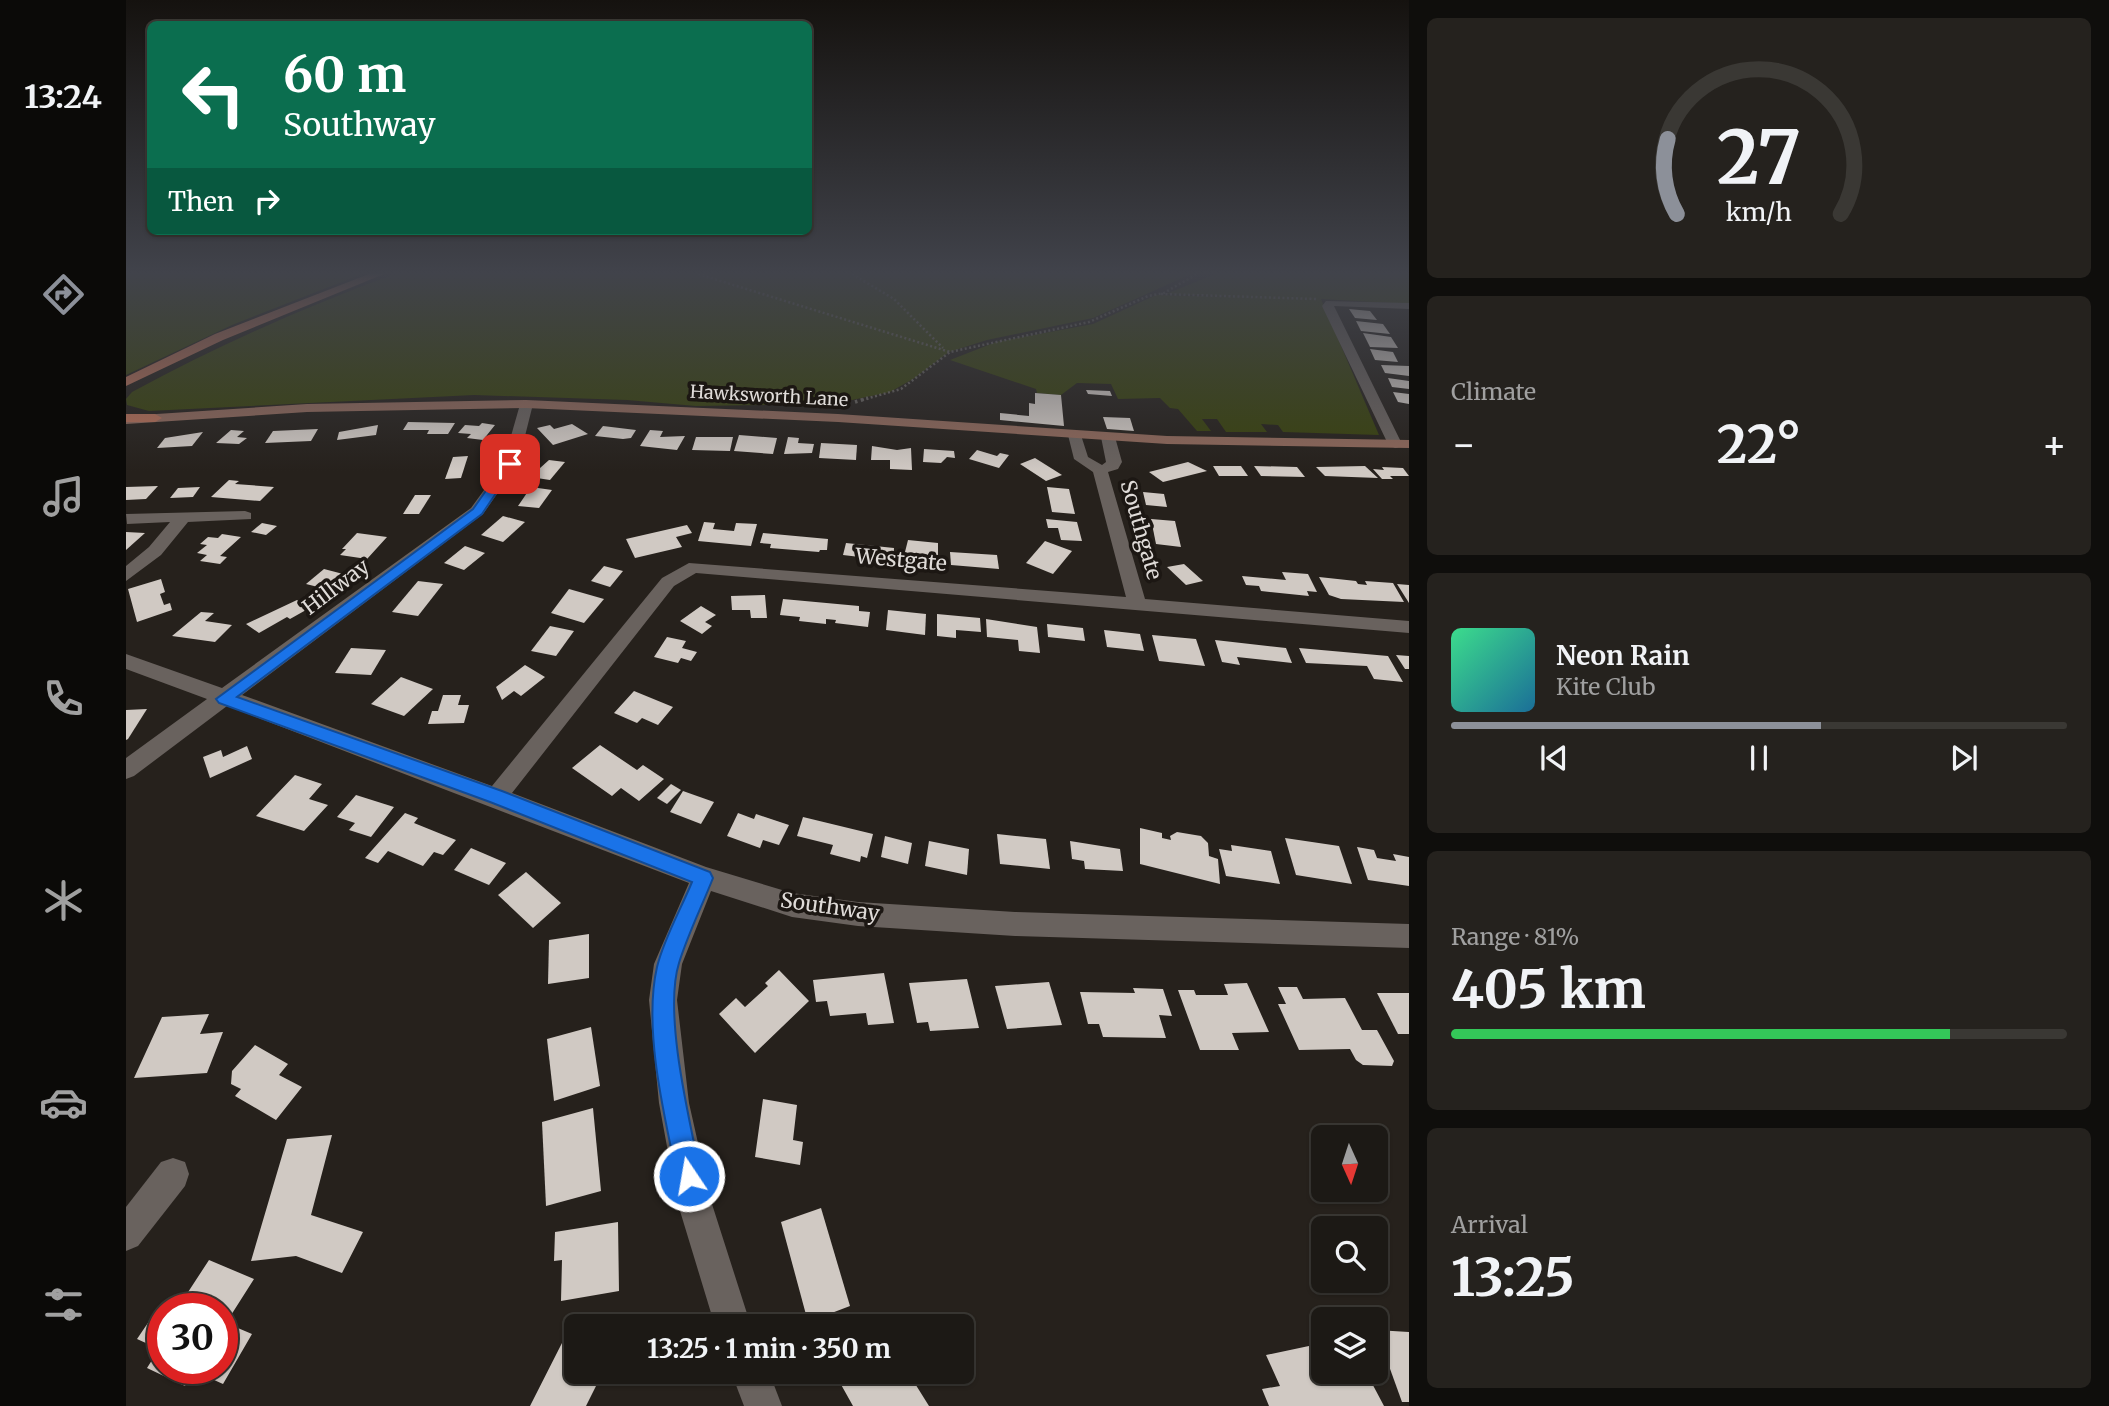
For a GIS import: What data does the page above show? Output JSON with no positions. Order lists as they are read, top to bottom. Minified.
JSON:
{"streets":{"street":["Hawksworth Lane","Southgate","Westgate","Hillway","Southway"]},"crossings":[["Hawksworth Lane","Southgate"],["Hawksworth Lane","Hillway"],["Southgate","Westgate"],["Westgate","Southway"],["Hillway","Southway"]],"north":"bottom","page":{"tabs":"13:24","turn":["60 m","Southway"],"then":"Then","tile":["Climate",["Range · 81%","405 km"],["Arrival","13:25"]],"heat":["−","22°","+"],"song":["Neon Rain","Kite Club"],"limit":"30","trip":"13:25 · 1 min · 350 m","gauge":["27","km/h"]}}
